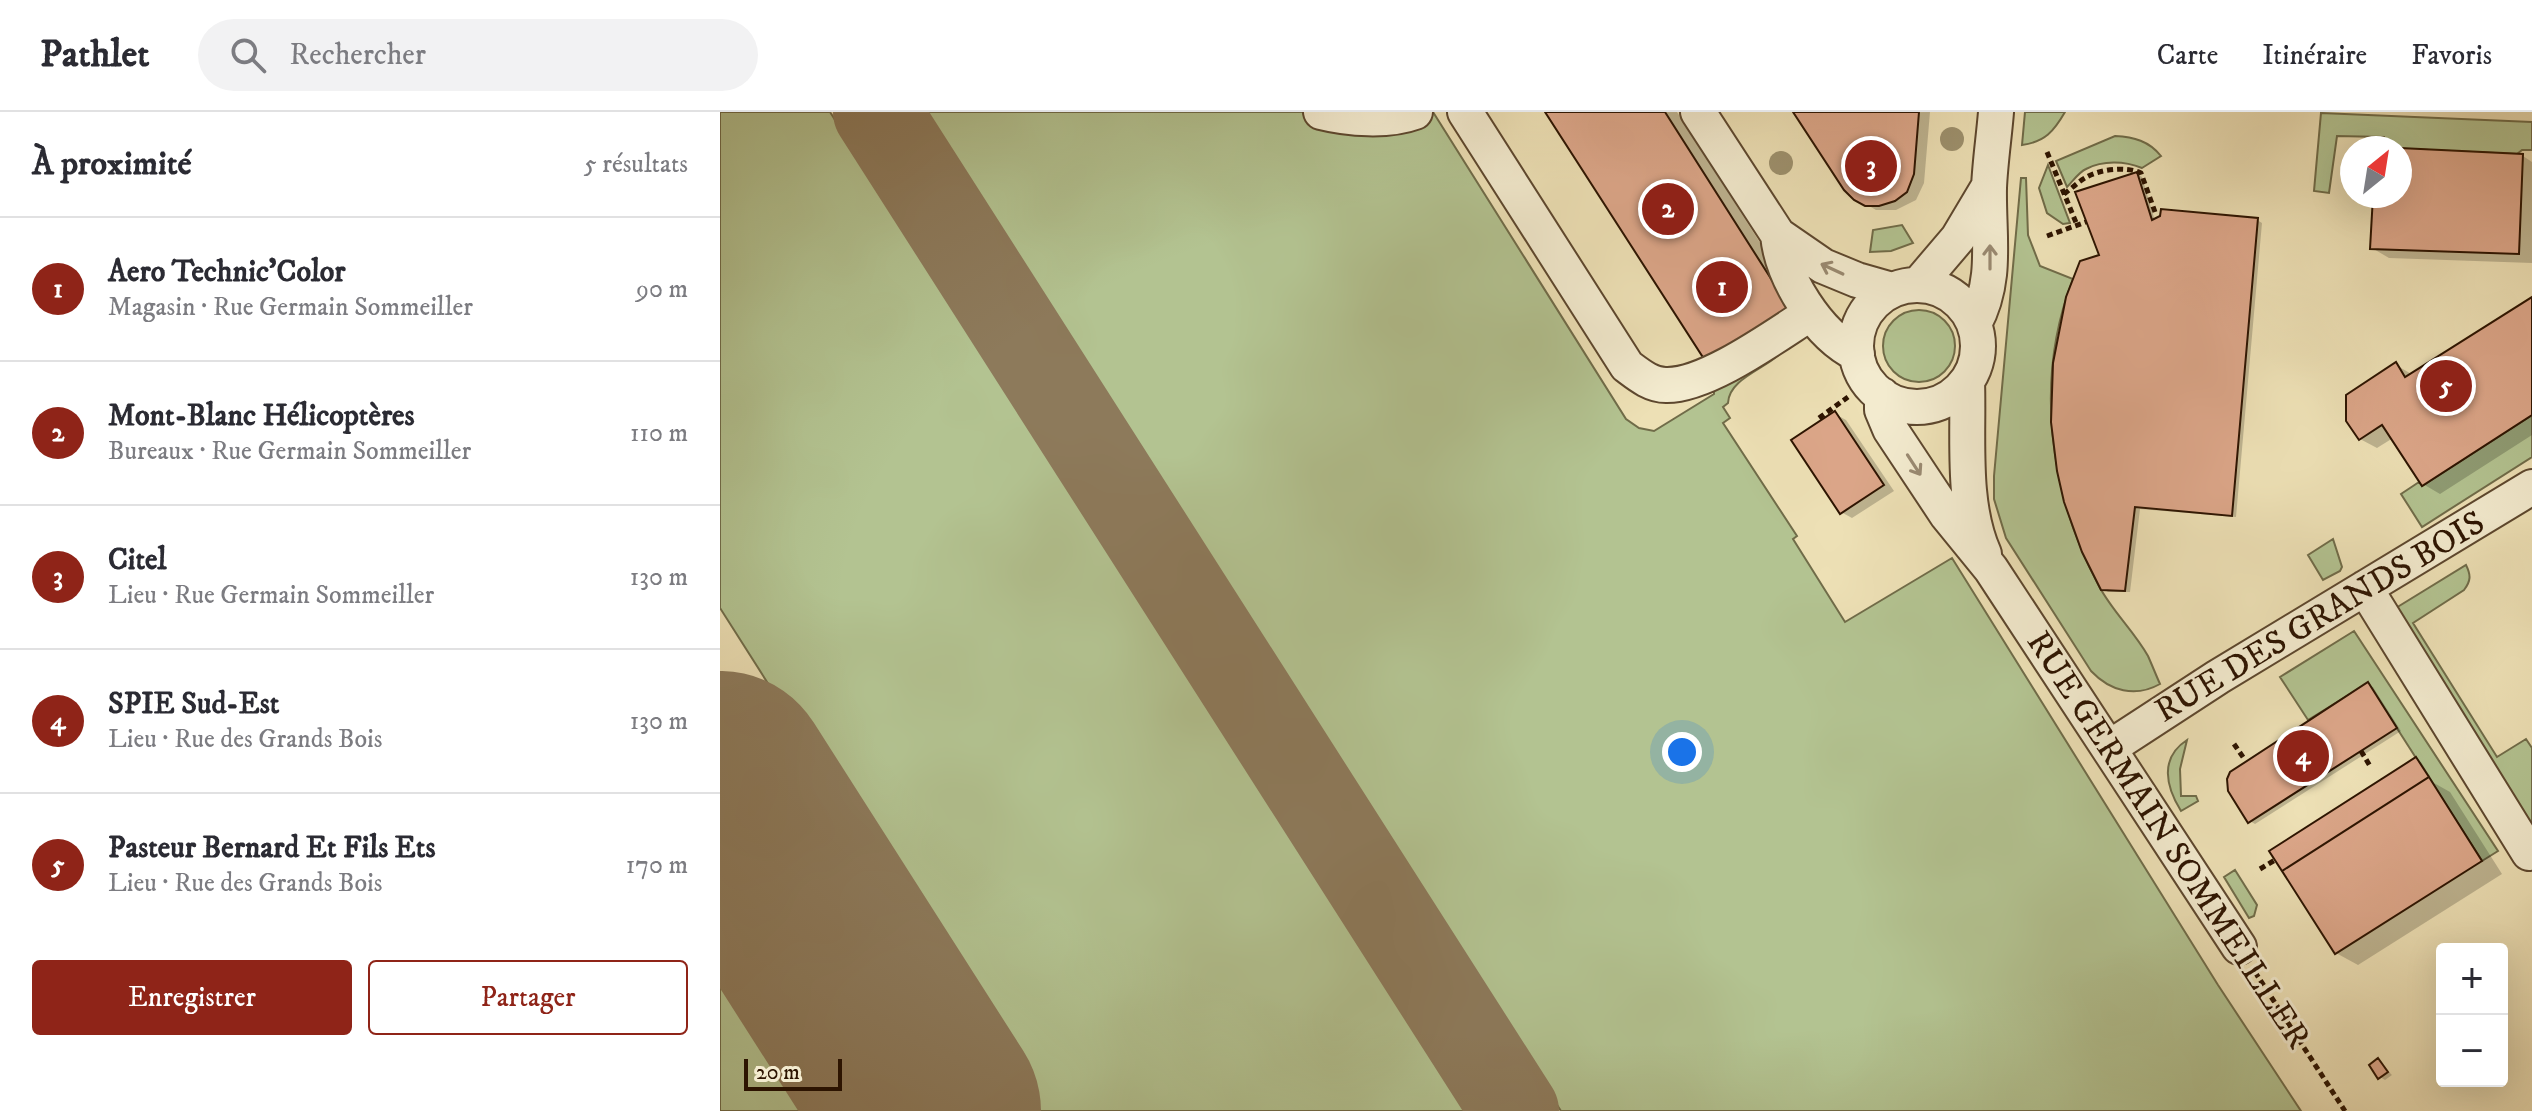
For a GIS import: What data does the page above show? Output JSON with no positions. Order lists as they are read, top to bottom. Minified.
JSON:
{"streets":{"street":["RUE DES GRANDS BOIS","RUE GERMAIN SOMMEILLER"]},"crossings":[["RUE DES GRANDS BOIS","RUE GERMAIN SOMMEILLER"]],"scale_bar":"20 m","north":"top right","page":{"header":"Pathlet","search":"Rechercher","nav":["Carte","Itinéraire","Favoris"],"heading":["À proximité","5 résultats"],"pins":["3","2","1","5","4"],"list":[{"mark":"1","name":"Aero Technic'Color","note":"Magasin · Rue Germain Sommeiller","value":"90 m"},{"mark":"2","name":"Mont-Blanc Hélicoptères","note":"Bureaux · Rue Germain Sommeiller","value":"110 m"},{"mark":"3","name":"Citel","note":"Lieu · Rue Germain Sommeiller","value":"130 m"},{"mark":"4","name":"SPIE Sud-Est","note":"Lieu · Rue des Grands Bois","value":"130 m"},{"mark":"5","name":"Pasteur Bernard Et Fils Ets","note":"Lieu · Rue des Grands Bois","value":"170 m"}],"buttons":["Enregistrer","Partager"],"map_buttons":["+","−"],"scale":"20 m"}}
